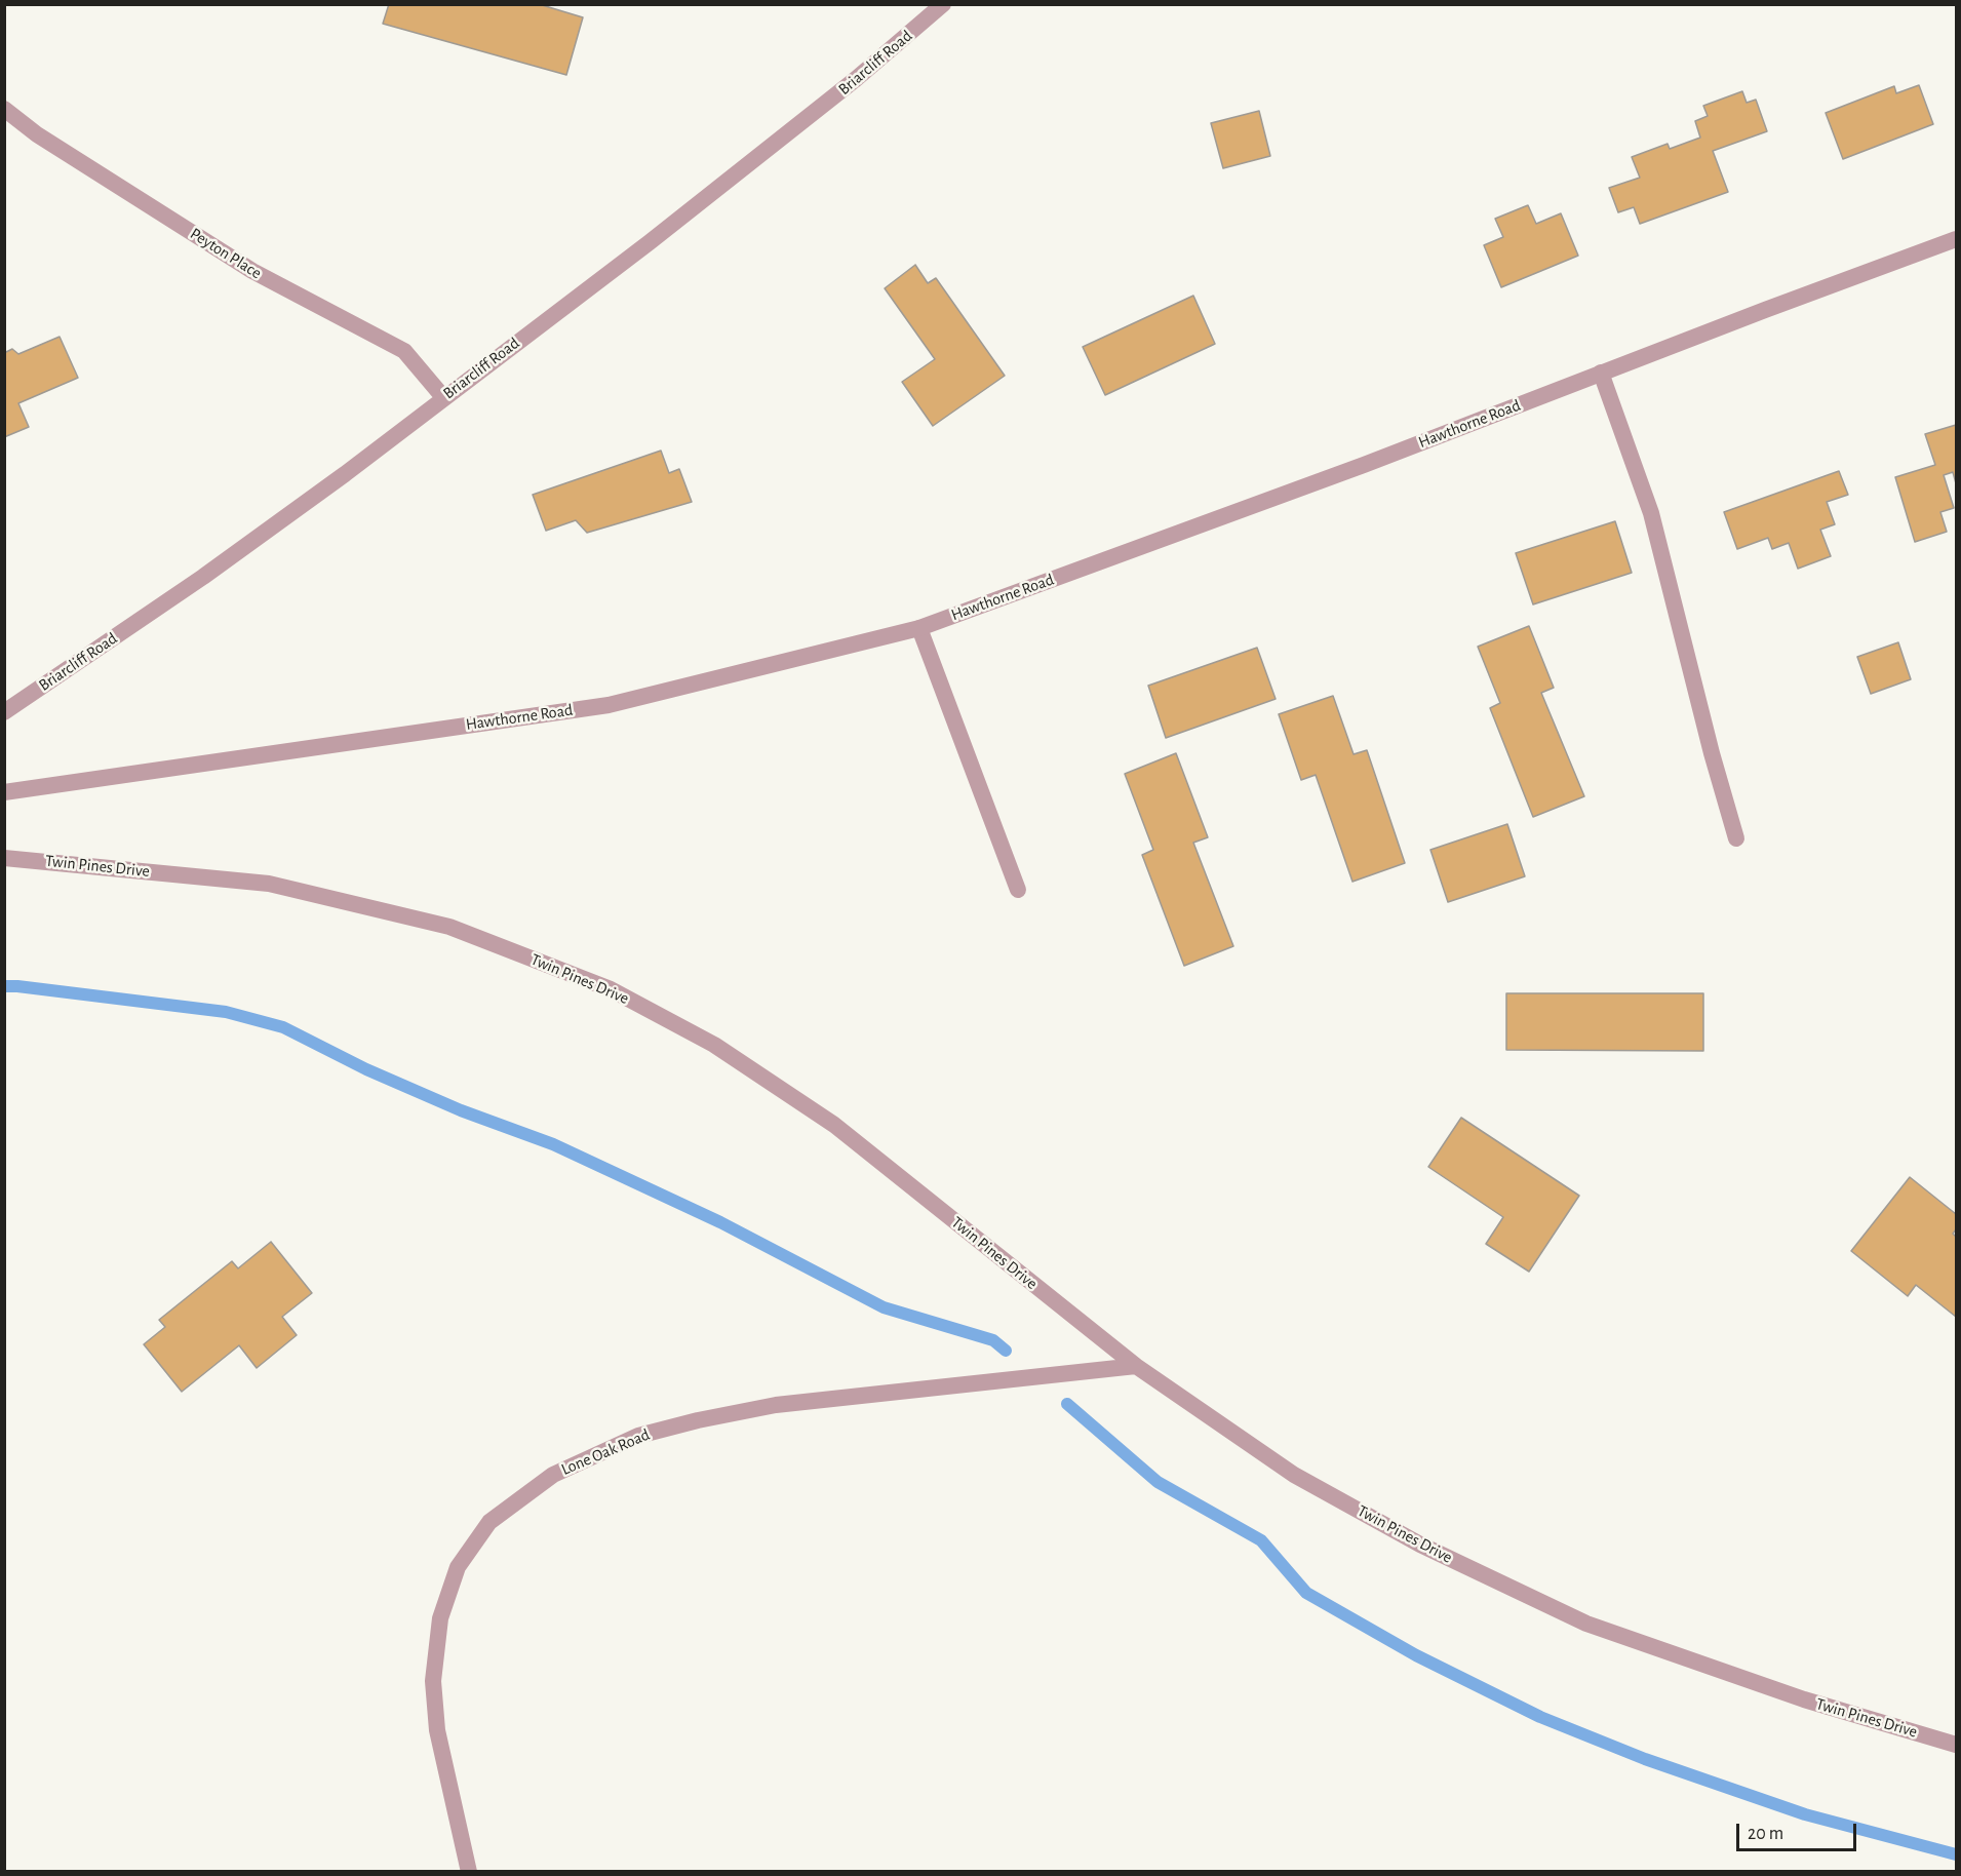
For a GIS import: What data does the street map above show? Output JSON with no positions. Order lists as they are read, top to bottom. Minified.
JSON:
{"streets":{"street":["Briarcliff Road","Peyton Place","Hawthorne Road","Twin Pines Drive","Lone Oak Road"]},"crossings":[["Briarcliff Road","Peyton Place"],["Twin Pines Drive","Lone Oak Road"]],"scale_bar":"20 m"}
